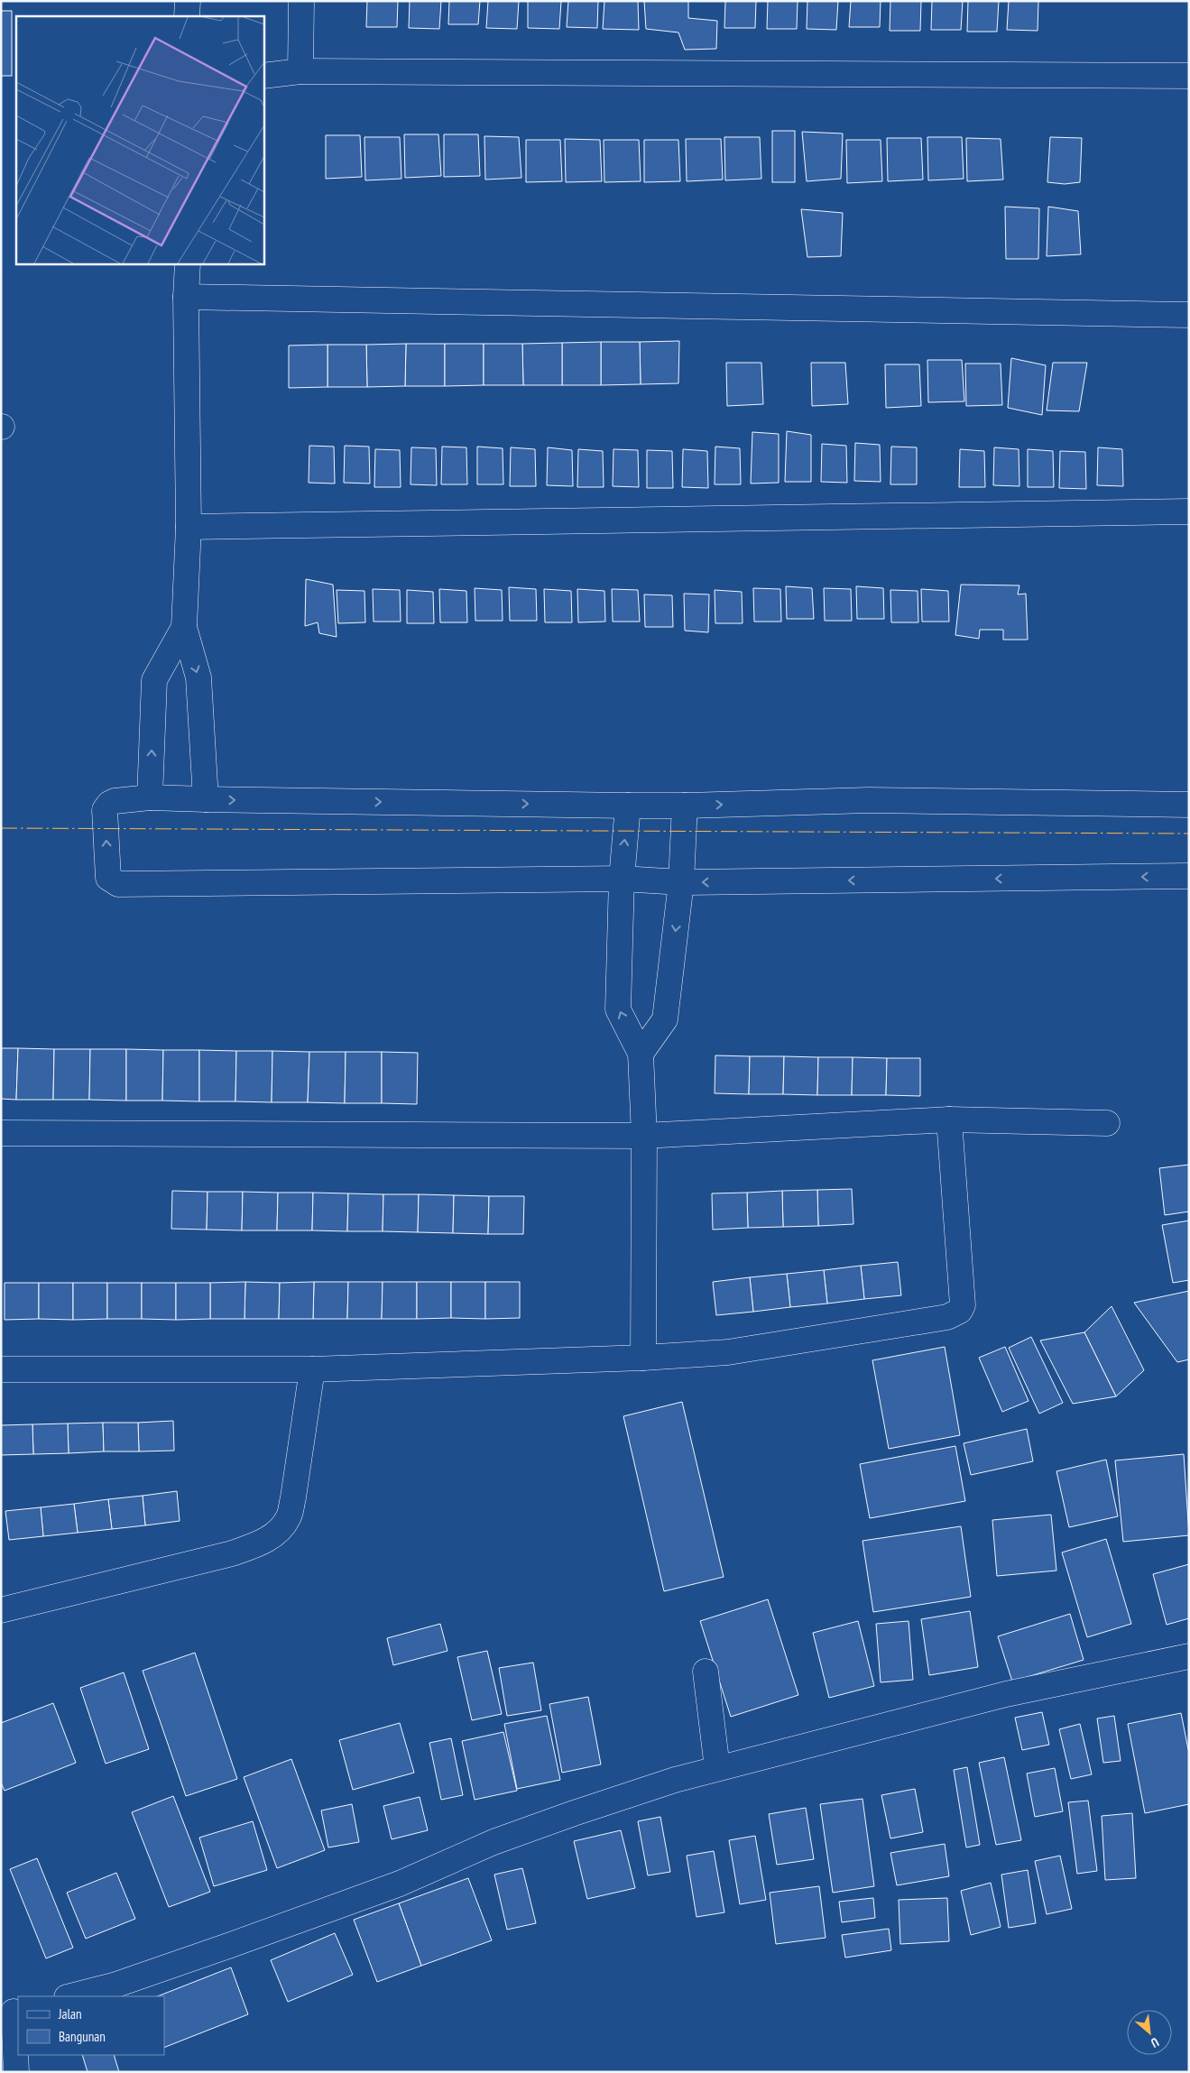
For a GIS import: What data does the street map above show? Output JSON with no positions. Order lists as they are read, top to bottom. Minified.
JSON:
{"legend":["Jalan","Bangunan"],"north":"bottom right"}
